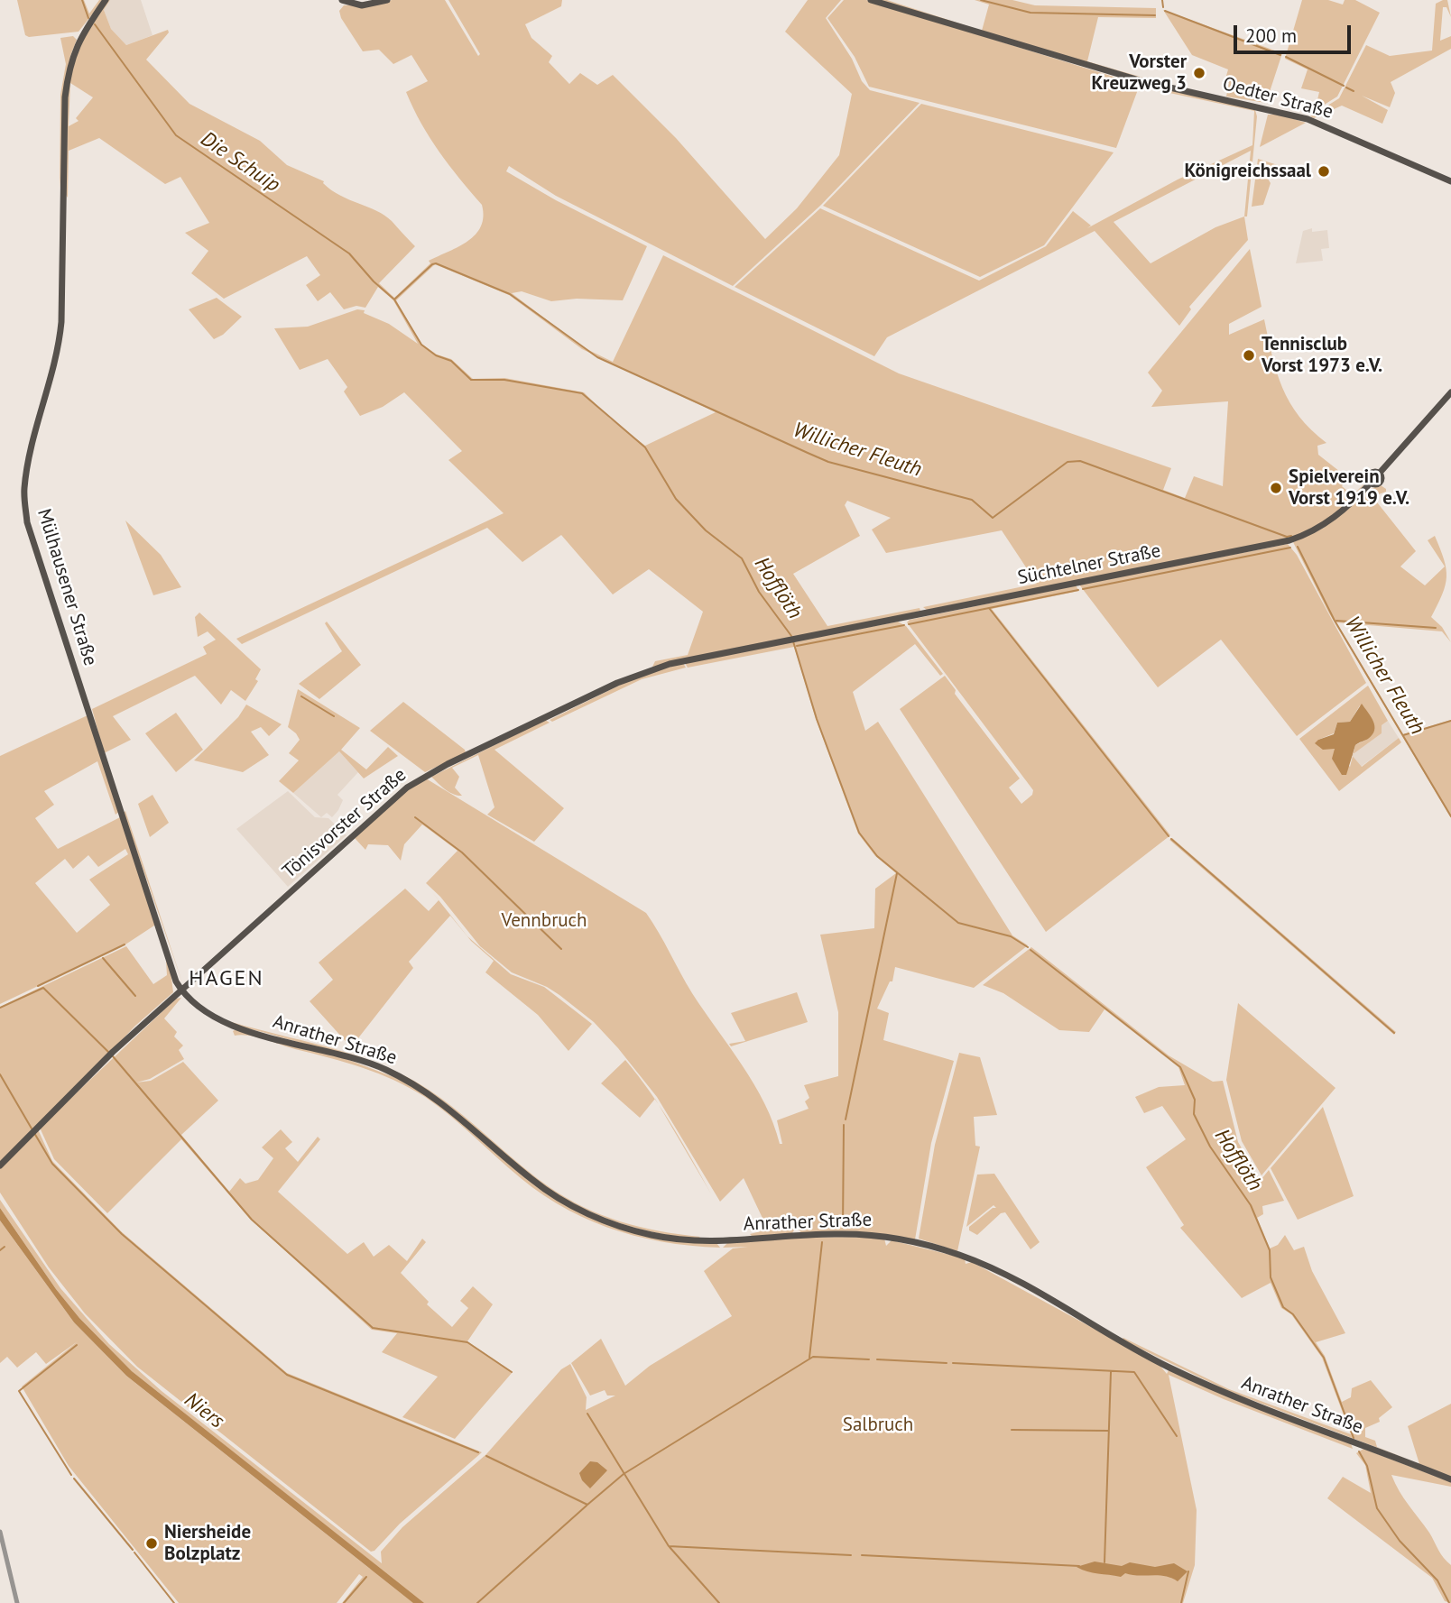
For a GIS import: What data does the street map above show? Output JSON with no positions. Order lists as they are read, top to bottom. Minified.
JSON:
{"streets":{"main road":["Oedter Straße","Süchtelner Straße","Mülhausener Straße","Tönisvorster Straße","Anrather Straße"]},"crossings":[["Süchtelner Straße","Tönisvorster Straße"],["Mülhausener Straße","Tönisvorster Straße"],["Mülhausener Straße","Anrather Straße"],["Tönisvorster Straße","Anrather Straße"]],"districts":["HAGEN"],"water":["Die Schuip","Willicher Fleuth","Hofflöth","Niers"],"parks":["Vennbruch","Salbruch"],"places":["Vorster Kreuzweg 3","Königreichssaal","Tennisclub Vorst 1973 e.V.","Spielverein Vorst 1919 e.V.","Niersheide Bolzplatz"],"scale_bar":"200 m"}
